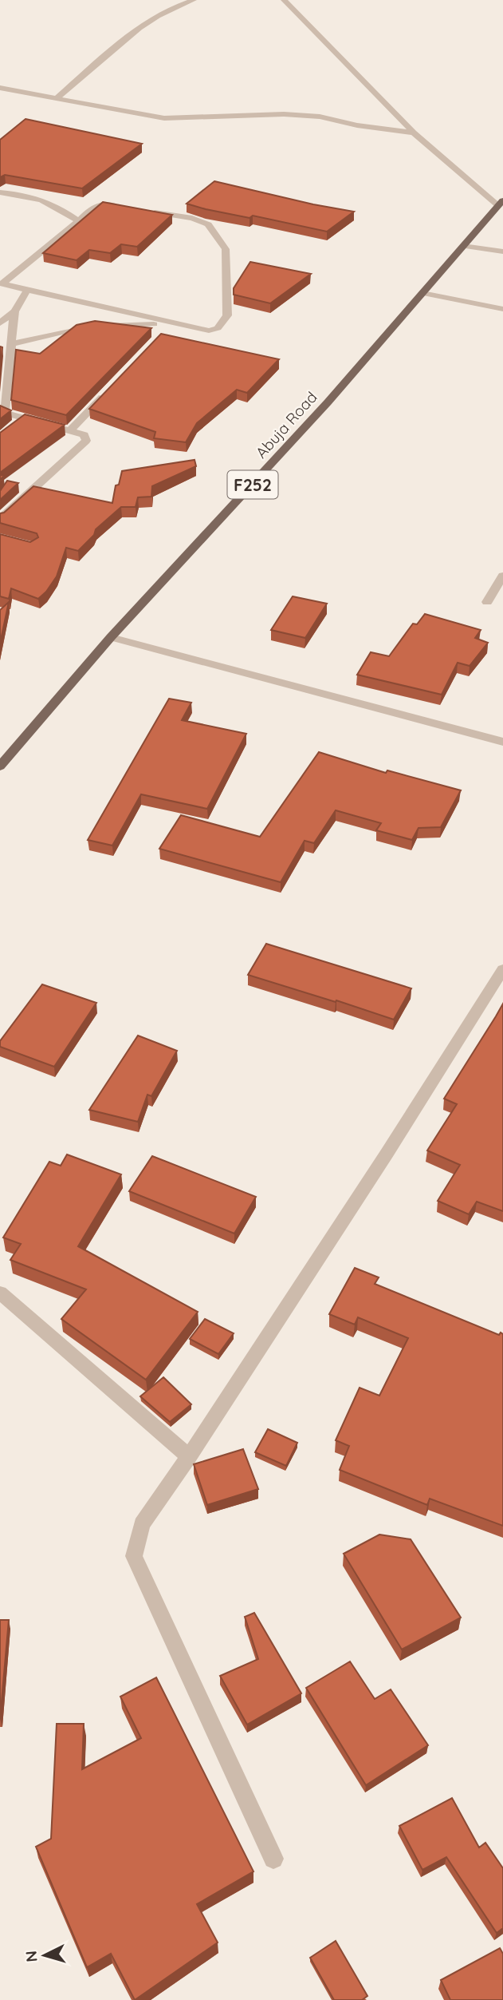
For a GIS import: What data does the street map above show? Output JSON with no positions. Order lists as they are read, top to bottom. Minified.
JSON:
{"streets":{"main road":["Abuja Road","F252"]},"north":"left"}
